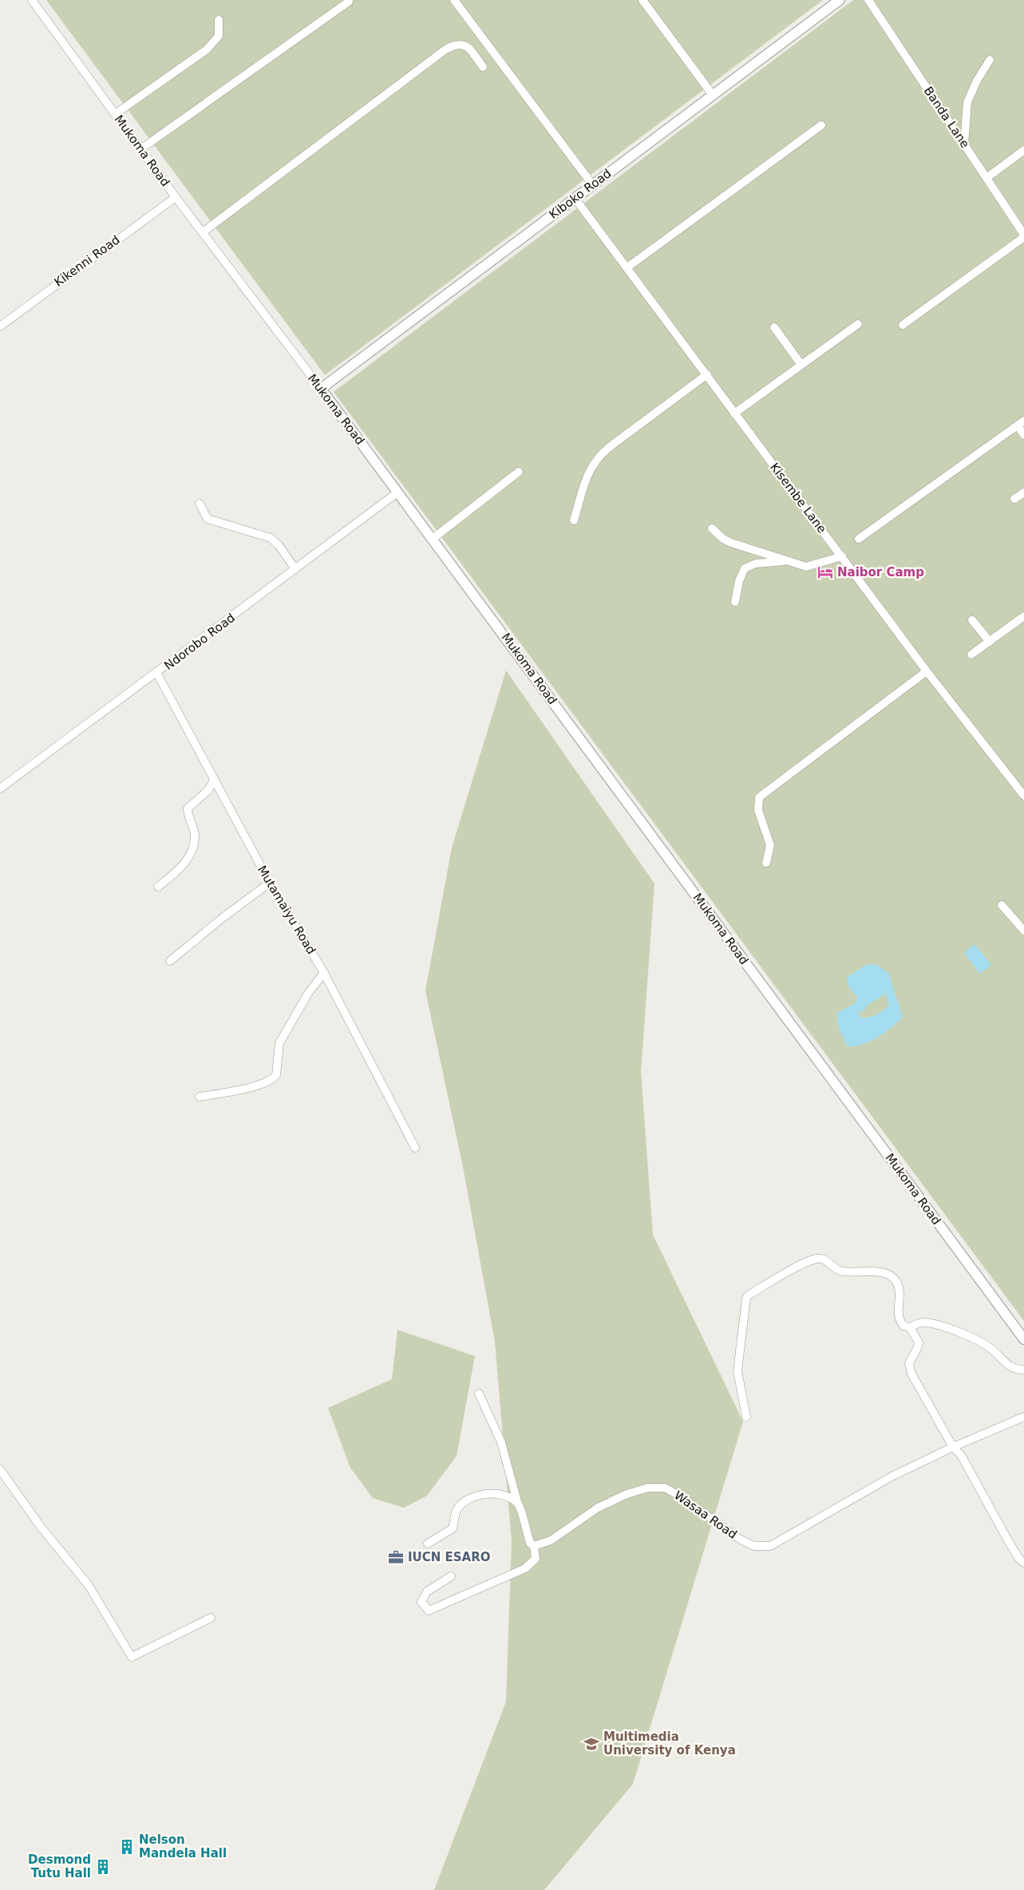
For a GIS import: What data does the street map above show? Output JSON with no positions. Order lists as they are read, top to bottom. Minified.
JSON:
{"streets":{"street":["Banda Lane","Mukoma Road","Kiboko Road","Kikenni Road","Kisembe Lane","Ndorobo Road","Mutamaiyu Road","Wasaa Road"]},"crossings":[["Mukoma Road","Kiboko Road"],["Mukoma Road","Kikenni Road"],["Mukoma Road","Ndorobo Road"],["Kiboko Road","Kisembe Lane"],["Ndorobo Road","Mutamaiyu Road"]],"places":{"hotel":["Naibor Camp"],"office":["IUCN ESARO"],"school or university":["Multimedia University of Kenya"],"building":["Nelson Mandela Hall","Desmond Tutu Hall"]}}
